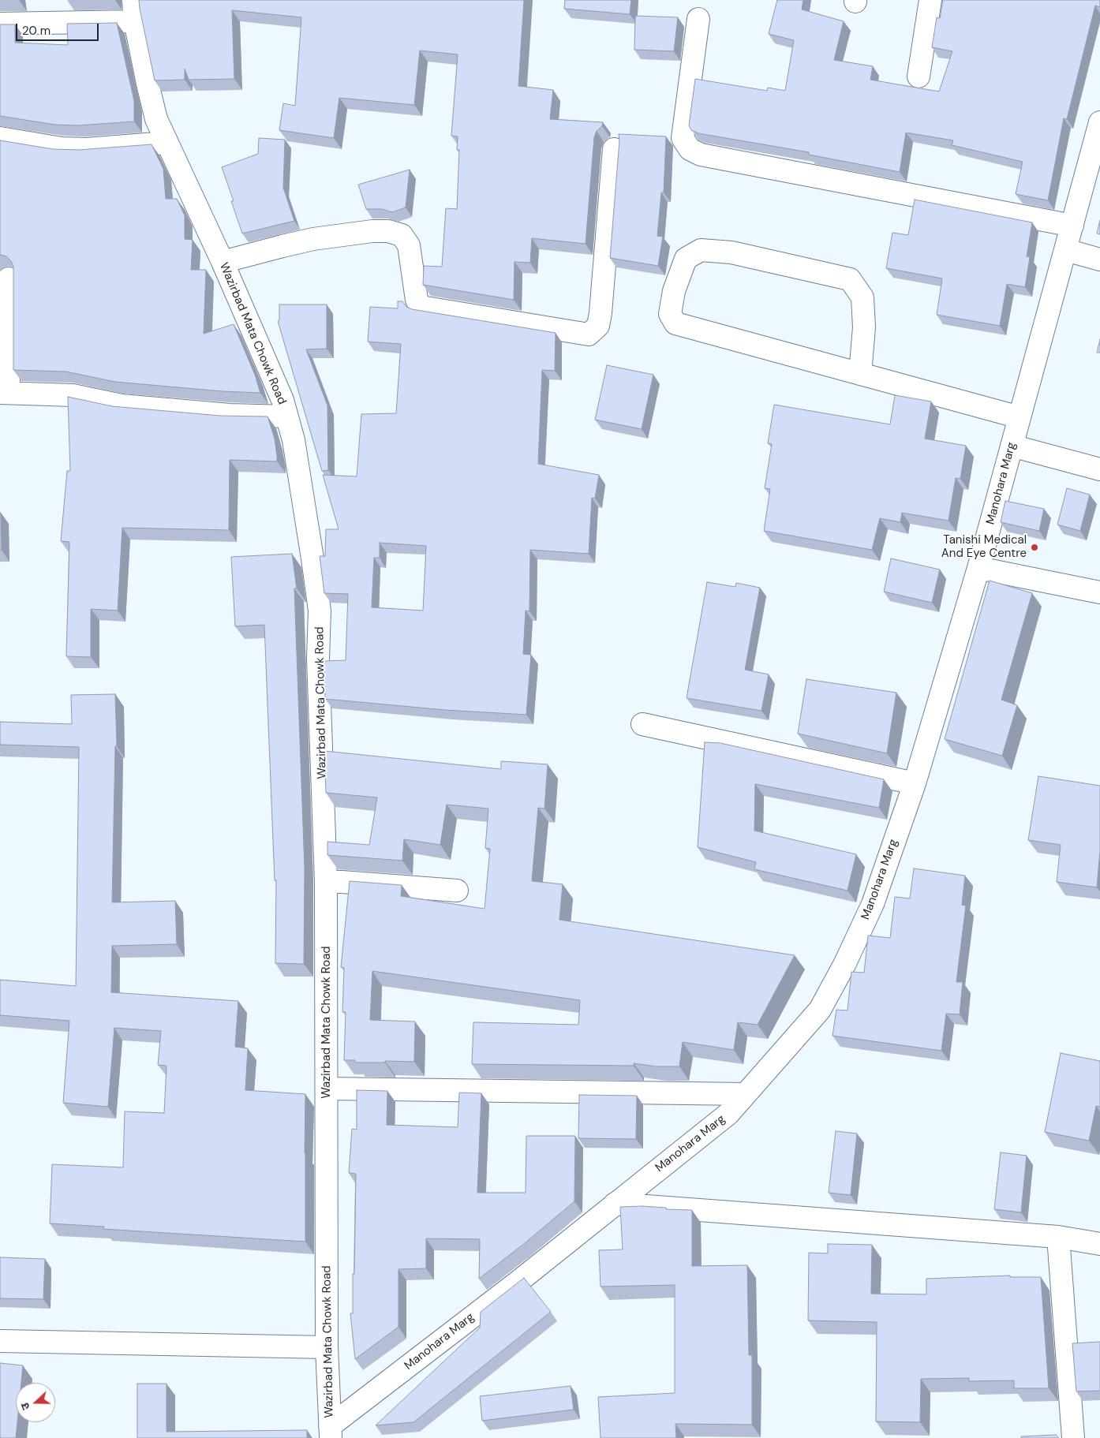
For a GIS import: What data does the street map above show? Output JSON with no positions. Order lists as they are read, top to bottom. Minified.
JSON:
{"streets":{"street":["Wazirbad Mata Chowk Road","Manohara Marg"]},"crossings":[["Wazirbad Mata Chowk Road","Manohara Marg"]],"places":["Tanishi Medical And Eye Centre"],"scale_bar":"20 m","north":"left"}
